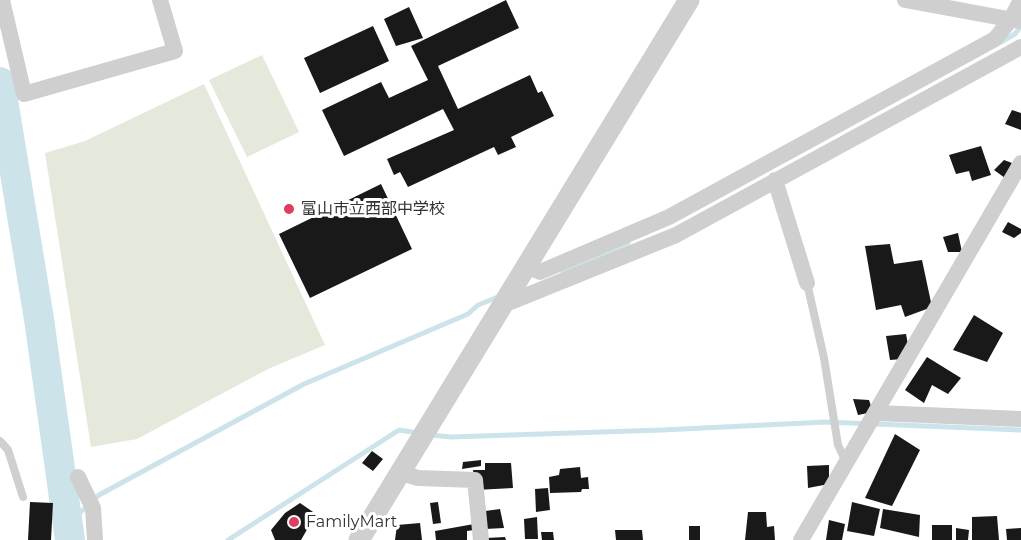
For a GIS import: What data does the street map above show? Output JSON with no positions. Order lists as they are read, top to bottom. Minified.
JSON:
{"places":["富山市立西部中学校","FamilyMart"]}
